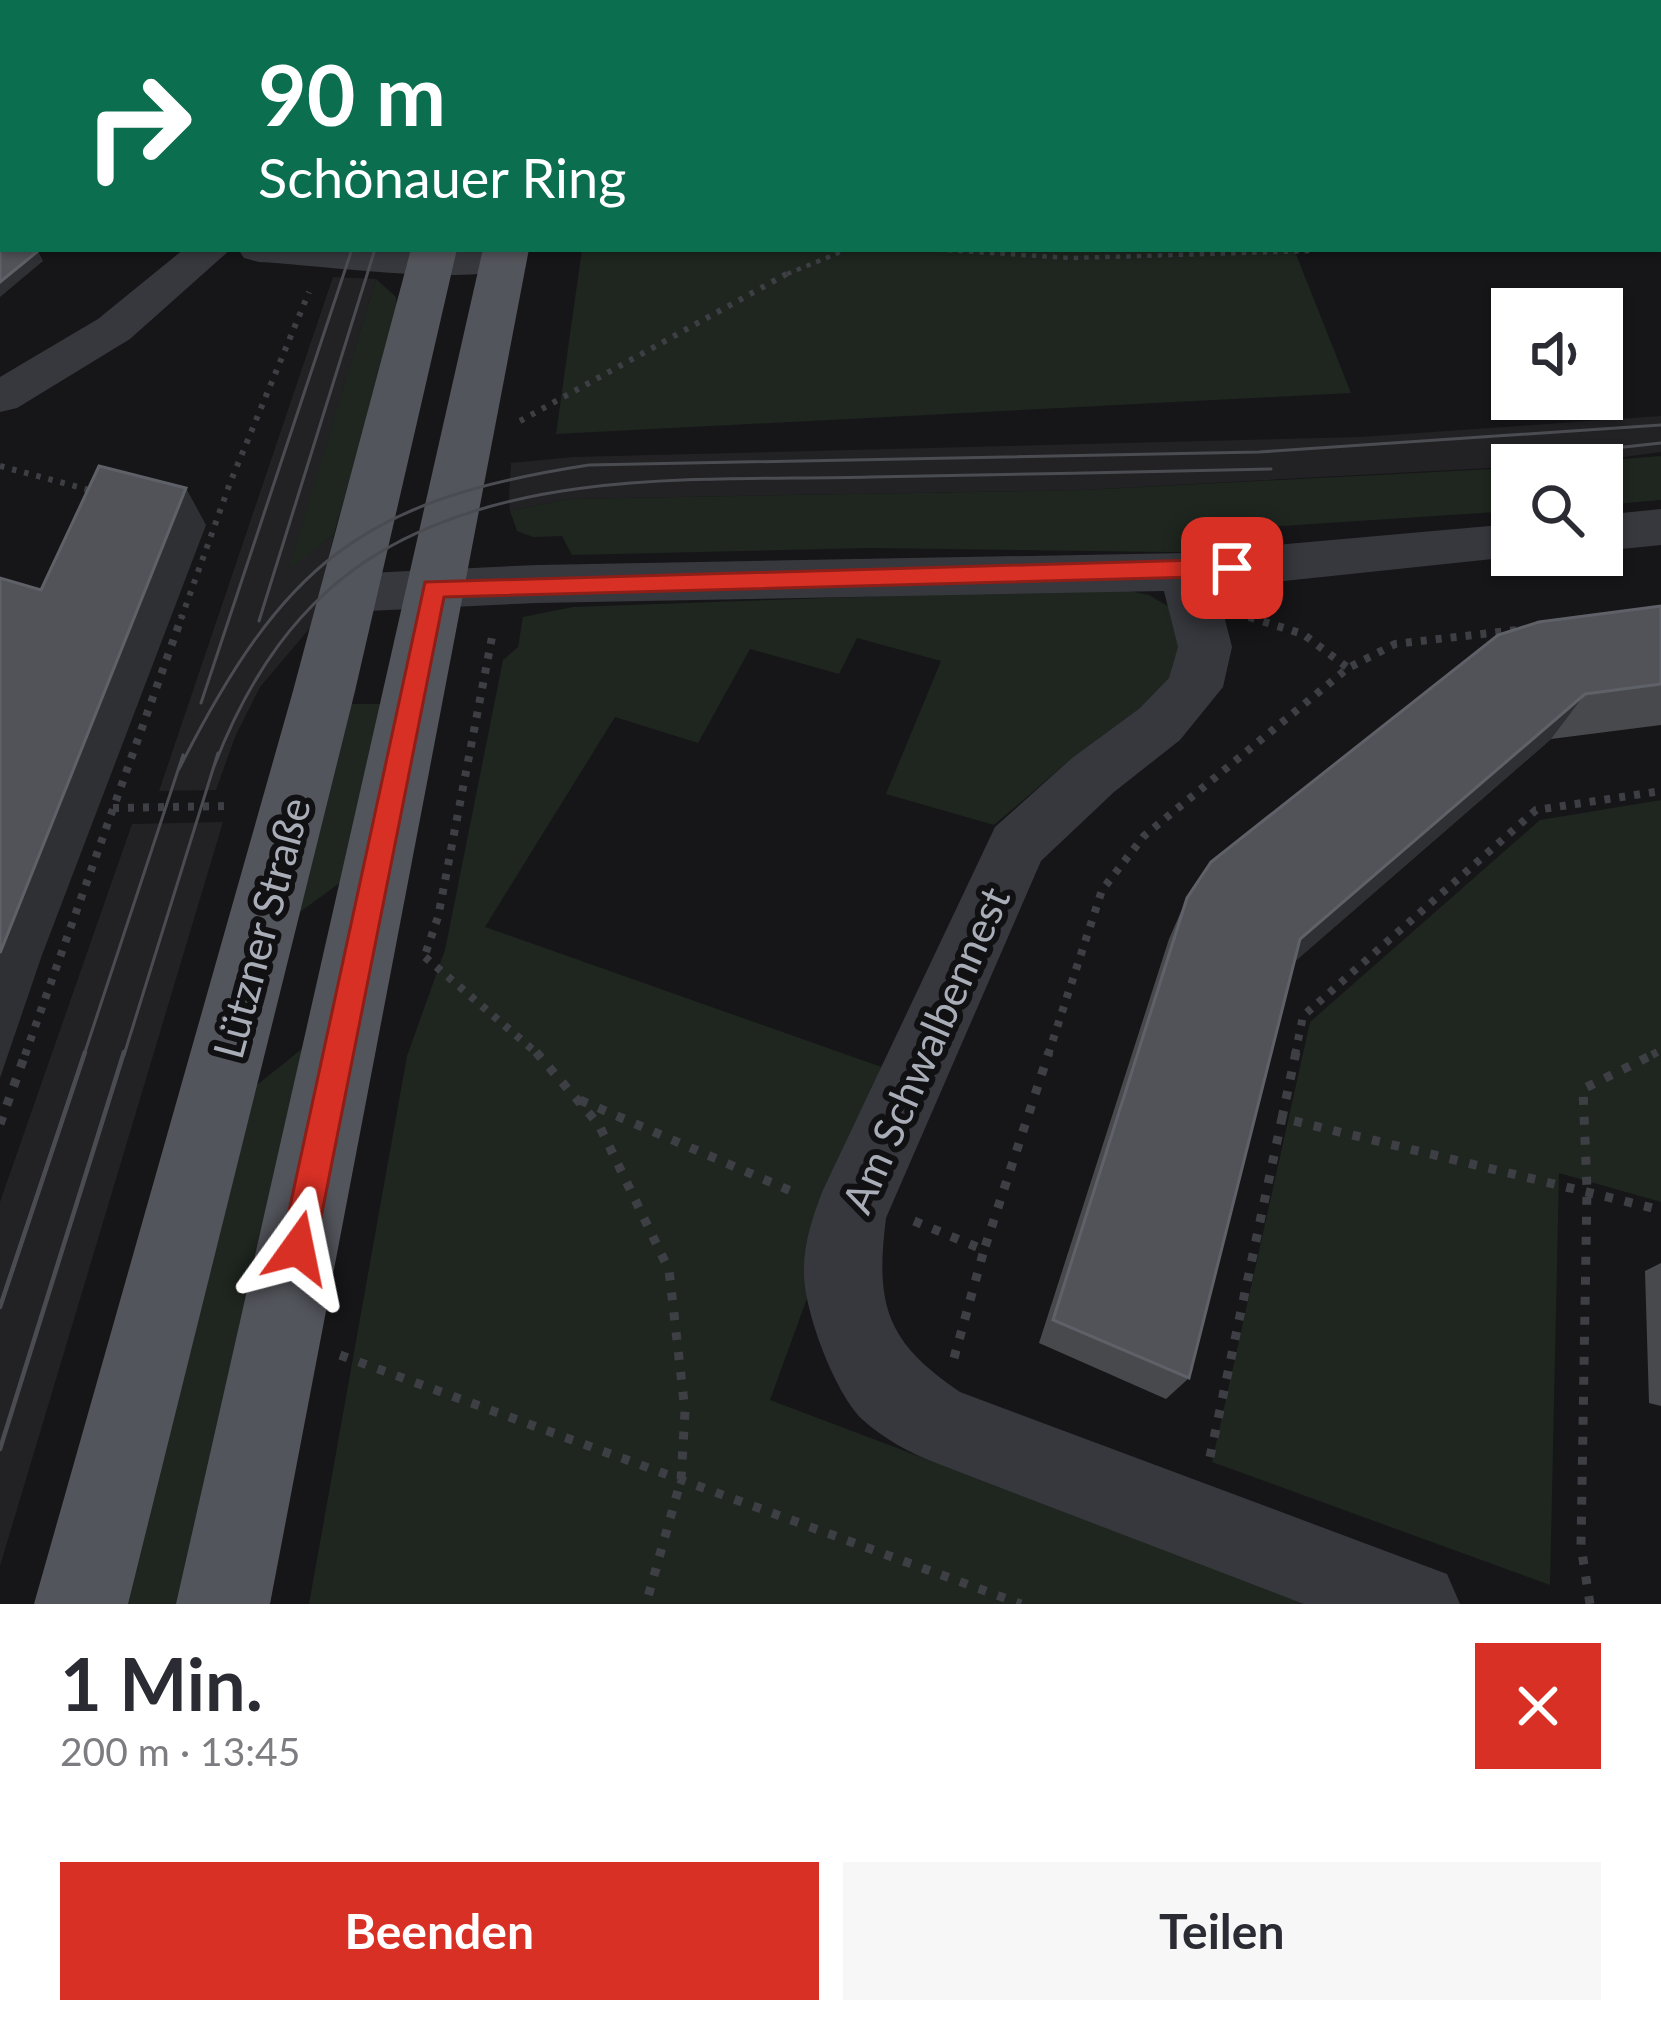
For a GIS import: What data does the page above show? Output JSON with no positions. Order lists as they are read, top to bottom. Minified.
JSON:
{"streets":{"main road":["Lützner Straße"],"street":["Am Schwalbennest"]},"page":{"turn":["90 m","Schönauer Ring"],"heading":["1 Min.","200 m · 13:45"],"buttons":["Beenden","Teilen"]}}
